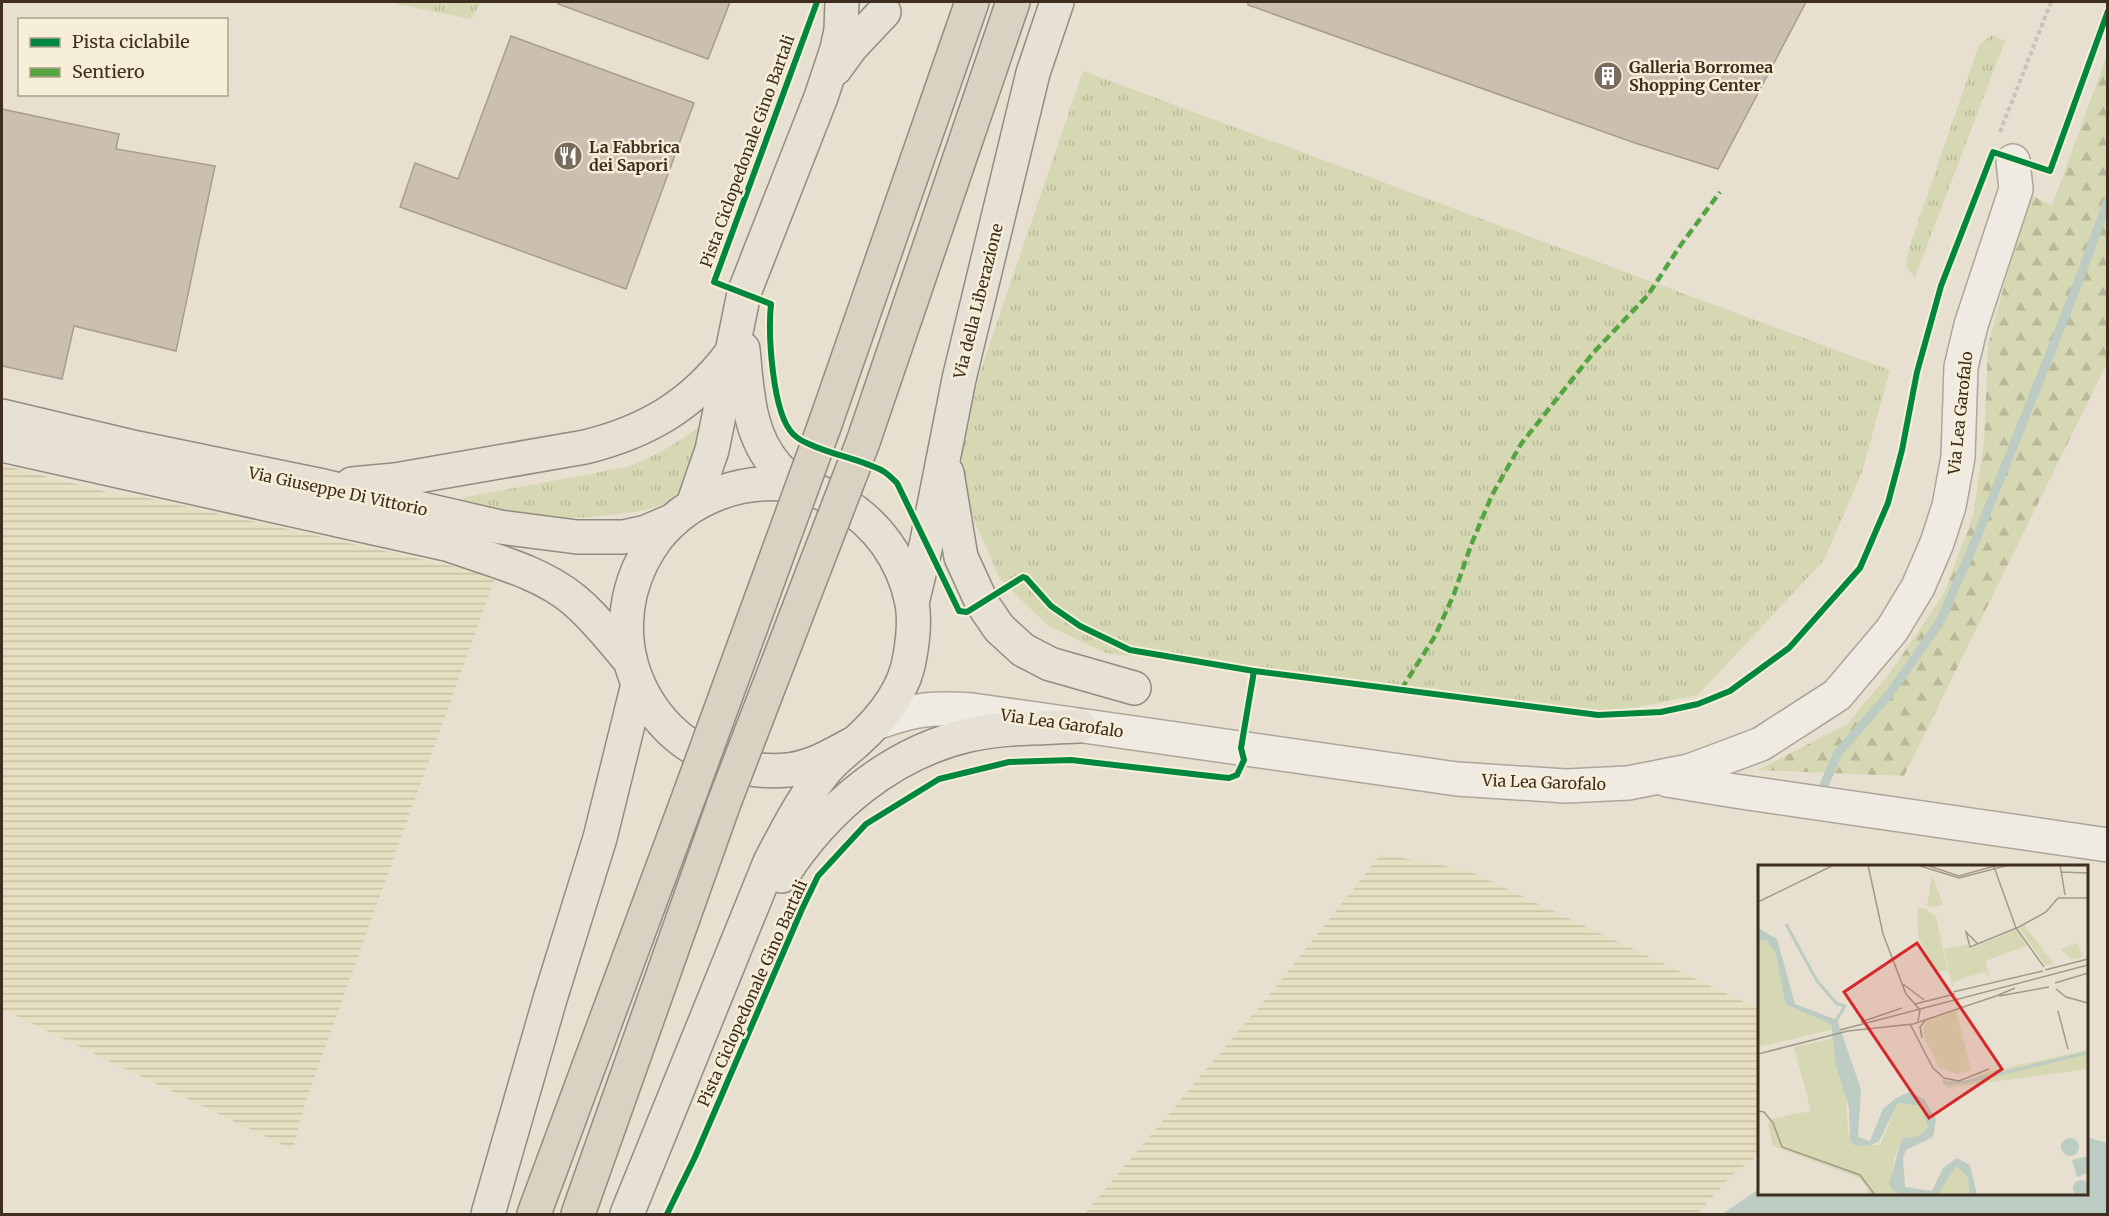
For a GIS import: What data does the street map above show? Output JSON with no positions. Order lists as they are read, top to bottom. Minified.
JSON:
{"streets":{"main road":["Via della Liberazione","Via Giuseppe Di Vittorio"],"street":["Via Lea Garofalo"],"cycle path":["Pista Ciclopedonale Gino Bartali"]},"places":{"building":["Galleria Borromea Shopping Center"],"restaurant":["La Fabbrica dei Sapori"]},"legend":["Pista ciclabile","Sentiero"]}
